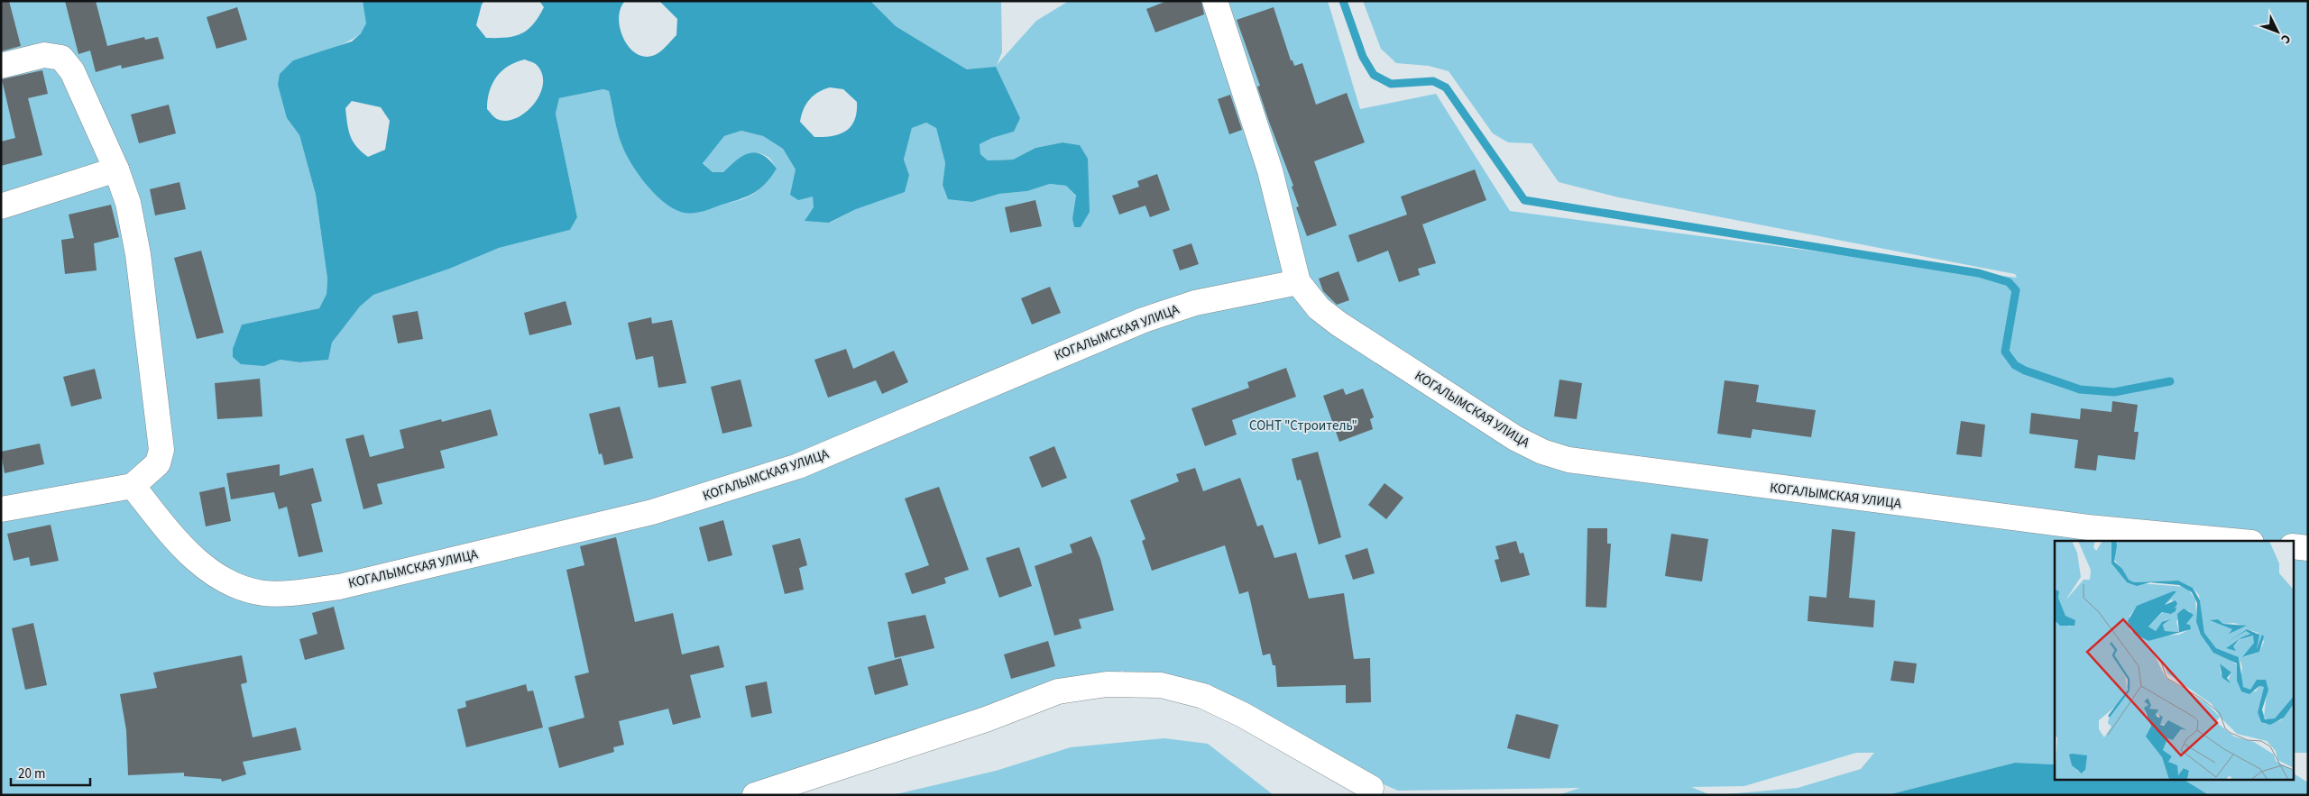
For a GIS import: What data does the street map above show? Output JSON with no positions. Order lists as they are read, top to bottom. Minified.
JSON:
{"streets":{"street":["КОГАЛЫМСКАЯ УЛИЦА"]},"parks":["СОНТ \"Строитель\""],"scale_bar":"20 m","north":"bottom right"}
